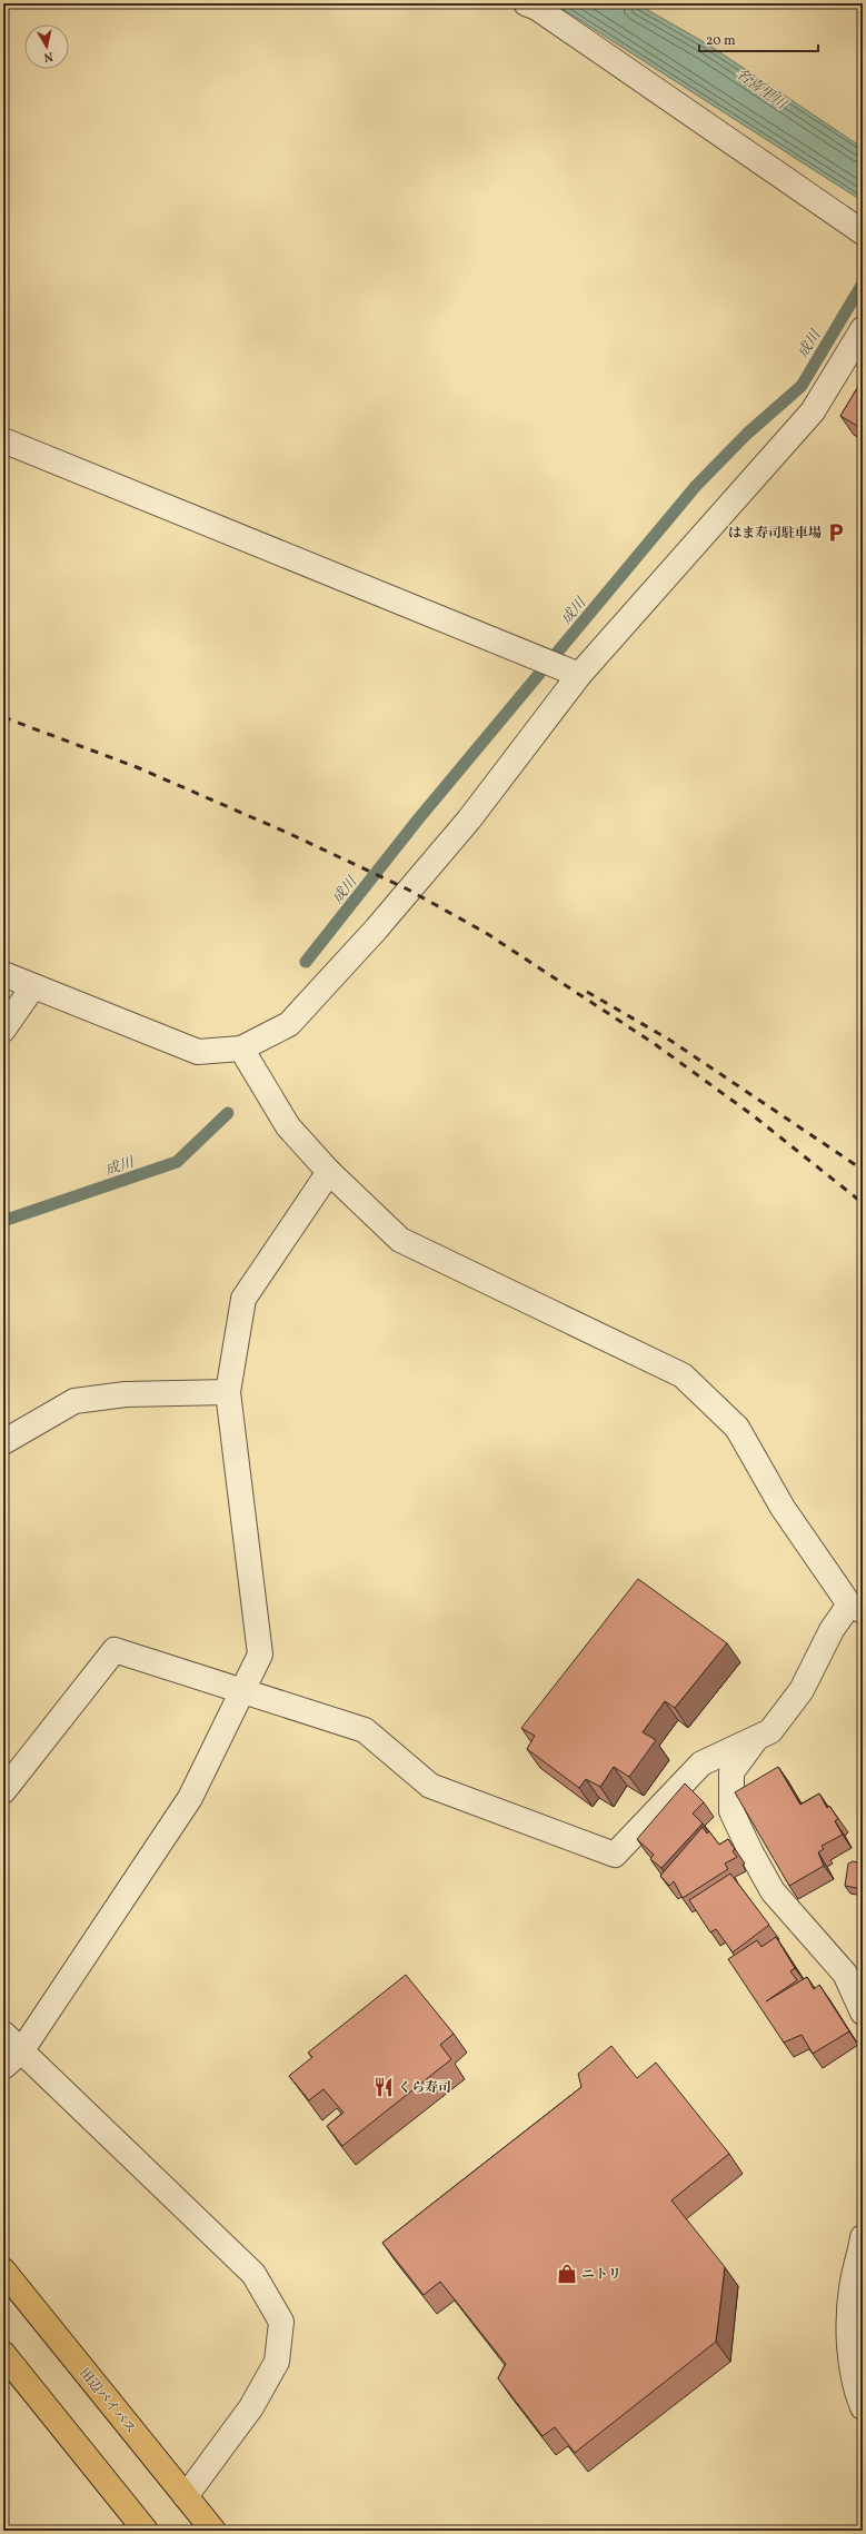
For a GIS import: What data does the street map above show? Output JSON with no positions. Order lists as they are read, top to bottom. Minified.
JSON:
{"streets":{"highway":["田辺バイパス"]},"water":["名喜里川","成川"],"places":{"parking":["はま寿司駐車場"],"restaurant":["くら寿司"],"shop":["ニトリ"]},"scale_bar":"20 m","north":"bottom"}
